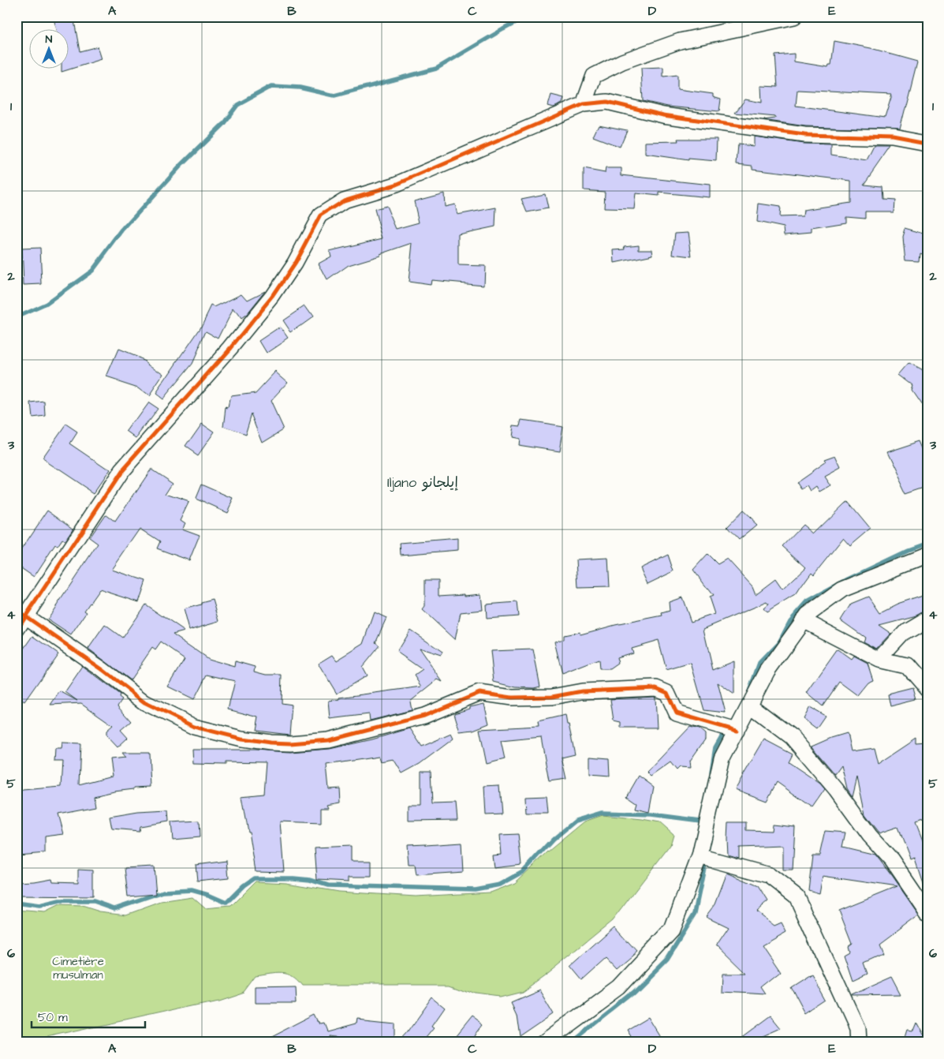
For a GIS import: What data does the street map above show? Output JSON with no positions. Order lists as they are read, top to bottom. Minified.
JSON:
{"districts":["Iljano إيلجانو"],"parks":["Cimetière musulman"],"scale_bar":"50 m","north":"top","grid":{"columns":["A","B","C","D","E"],"rows":["1","2","3","4","5","6"]}}
